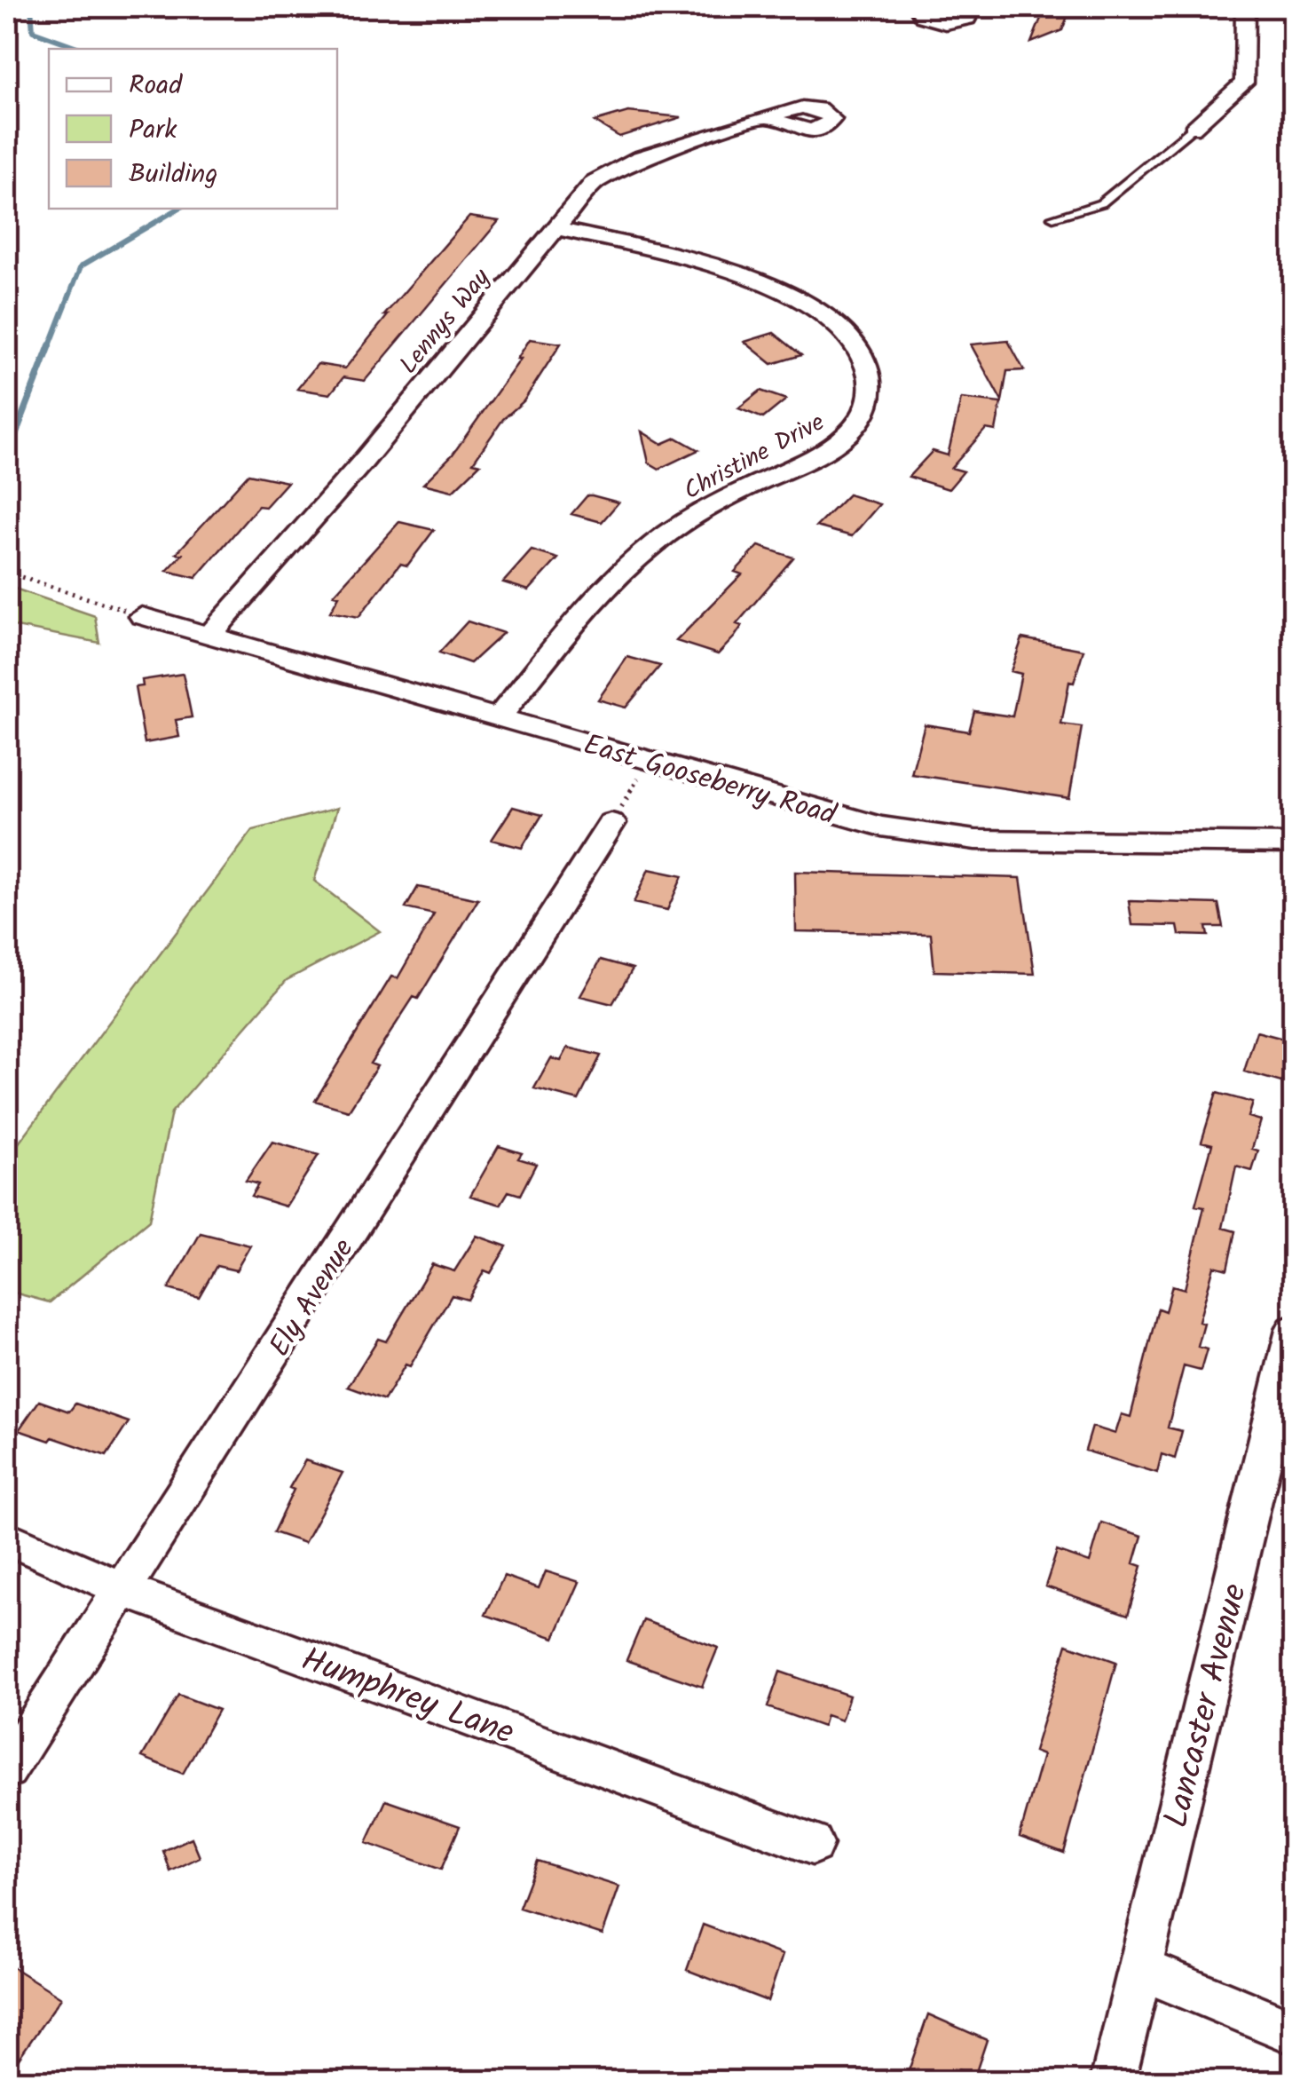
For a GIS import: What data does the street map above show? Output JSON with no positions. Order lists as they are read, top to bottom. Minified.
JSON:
{"streets":{"street":["Lennys Way","Christine Drive","East Gooseberry Road","Ely Avenue","Humphrey Lane","Lancaster Avenue"]},"crossings":[["Lennys Way","Christine Drive"],["Lennys Way","East Gooseberry Road"],["Christine Drive","East Gooseberry Road"],["Ely Avenue","Humphrey Lane"]],"legend":["Road","Park","Building"]}
